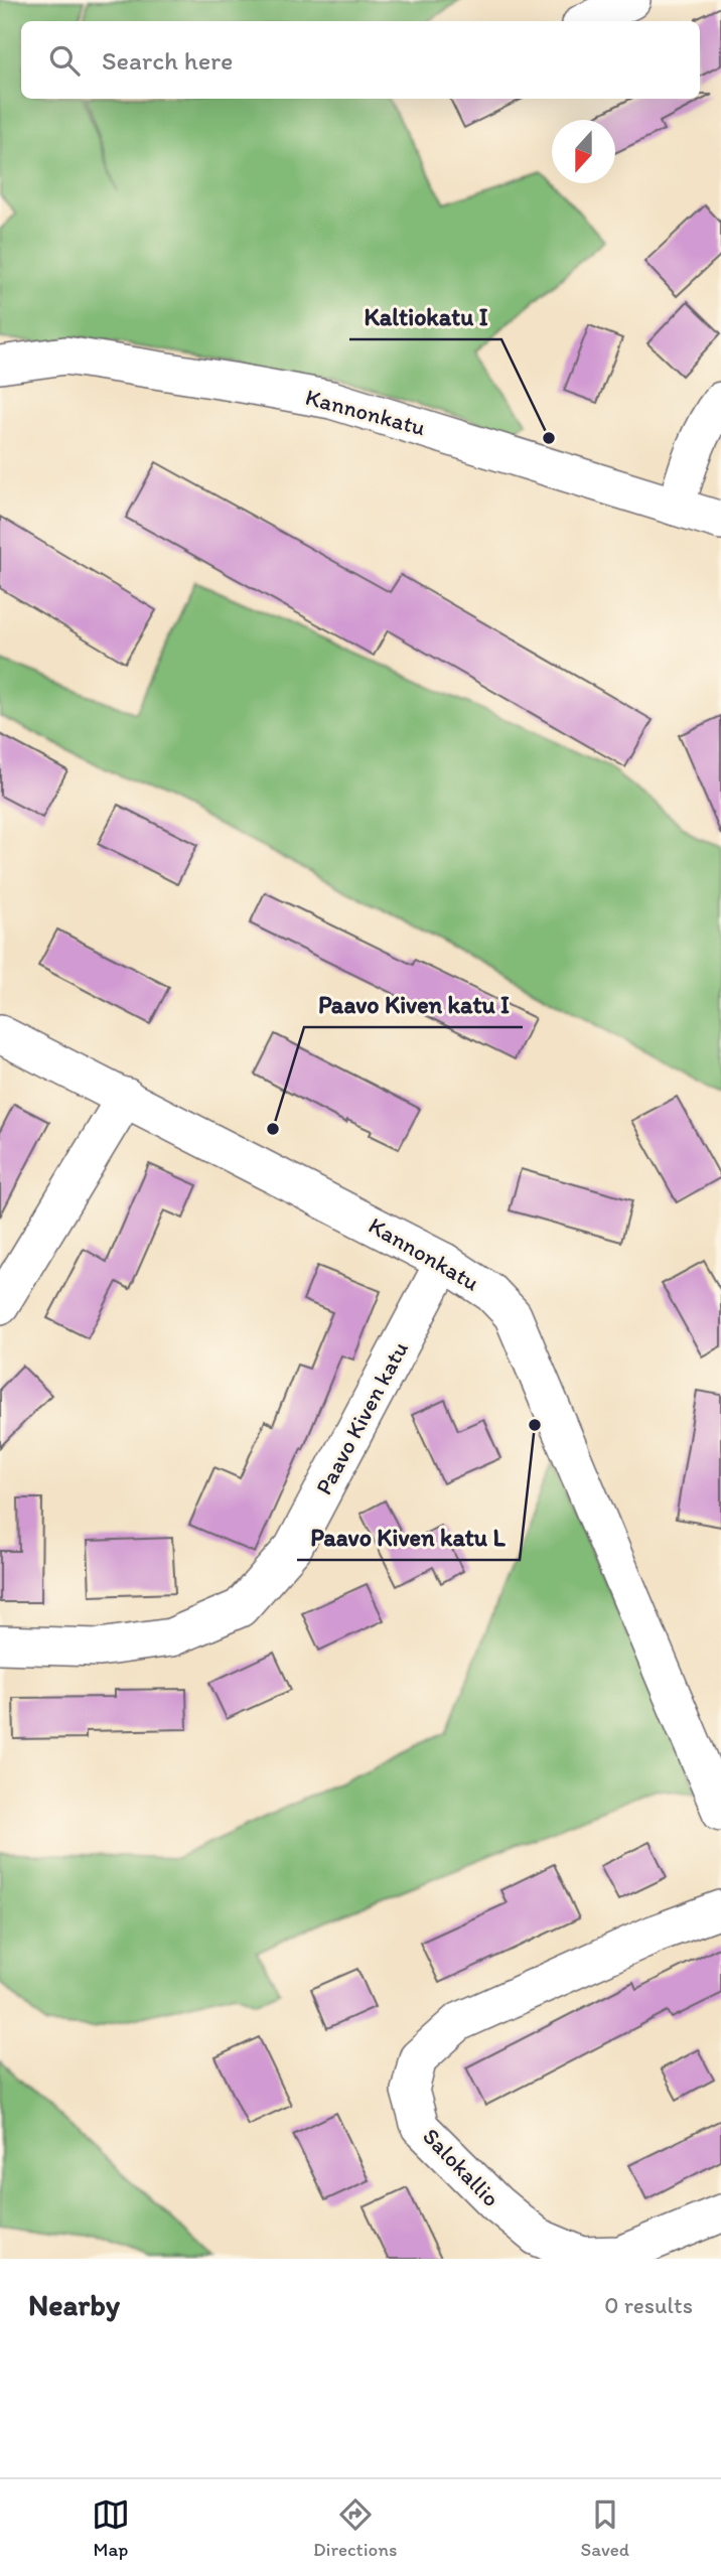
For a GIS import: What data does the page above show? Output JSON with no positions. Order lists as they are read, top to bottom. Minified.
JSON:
{"streets":{"street":["Kannonkatu","Paavo Kiven katu","Salokallio"]},"crossings":[["Kannonkatu","Paavo Kiven katu"]],"places":["Kaltiokatu I","Paavo Kiven katu I","Paavo Kiven katu L"],"north":"bottom","page":{"search":"Search here","heading":["Nearby","0 results"],"nav":["Map","Directions","Saved"]}}
